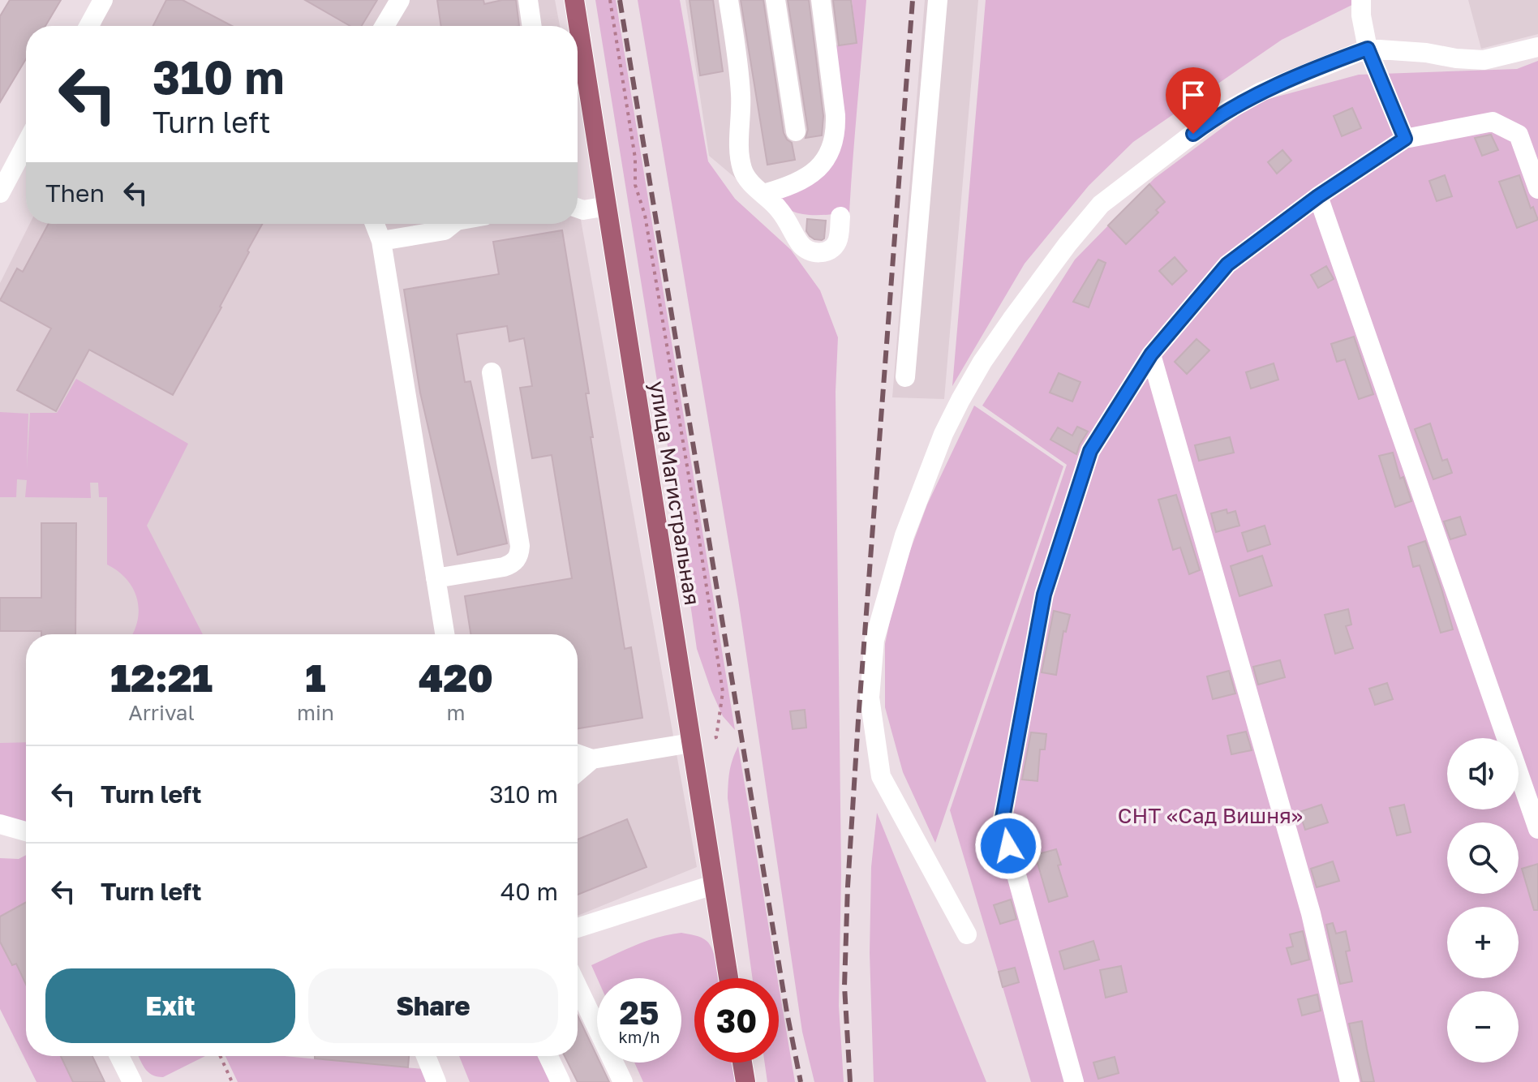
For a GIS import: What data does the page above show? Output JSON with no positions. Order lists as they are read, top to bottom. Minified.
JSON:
{"streets":{"main road":["улица Магистральная"]},"parks":["СНТ «Сад Вишня»"],"page":{"turn":["310 m","Turn left"],"then":"Then","eta":["12:21","Arrival","1","min","420","m"],"map_buttons":["+","−"],"list":[{"name":"Turn left","value":"310 m"},{"name":"Turn left","value":"40 m"}],"buttons":["Exit","Share"],"speed":"25 km/h","limit":"30"}}
